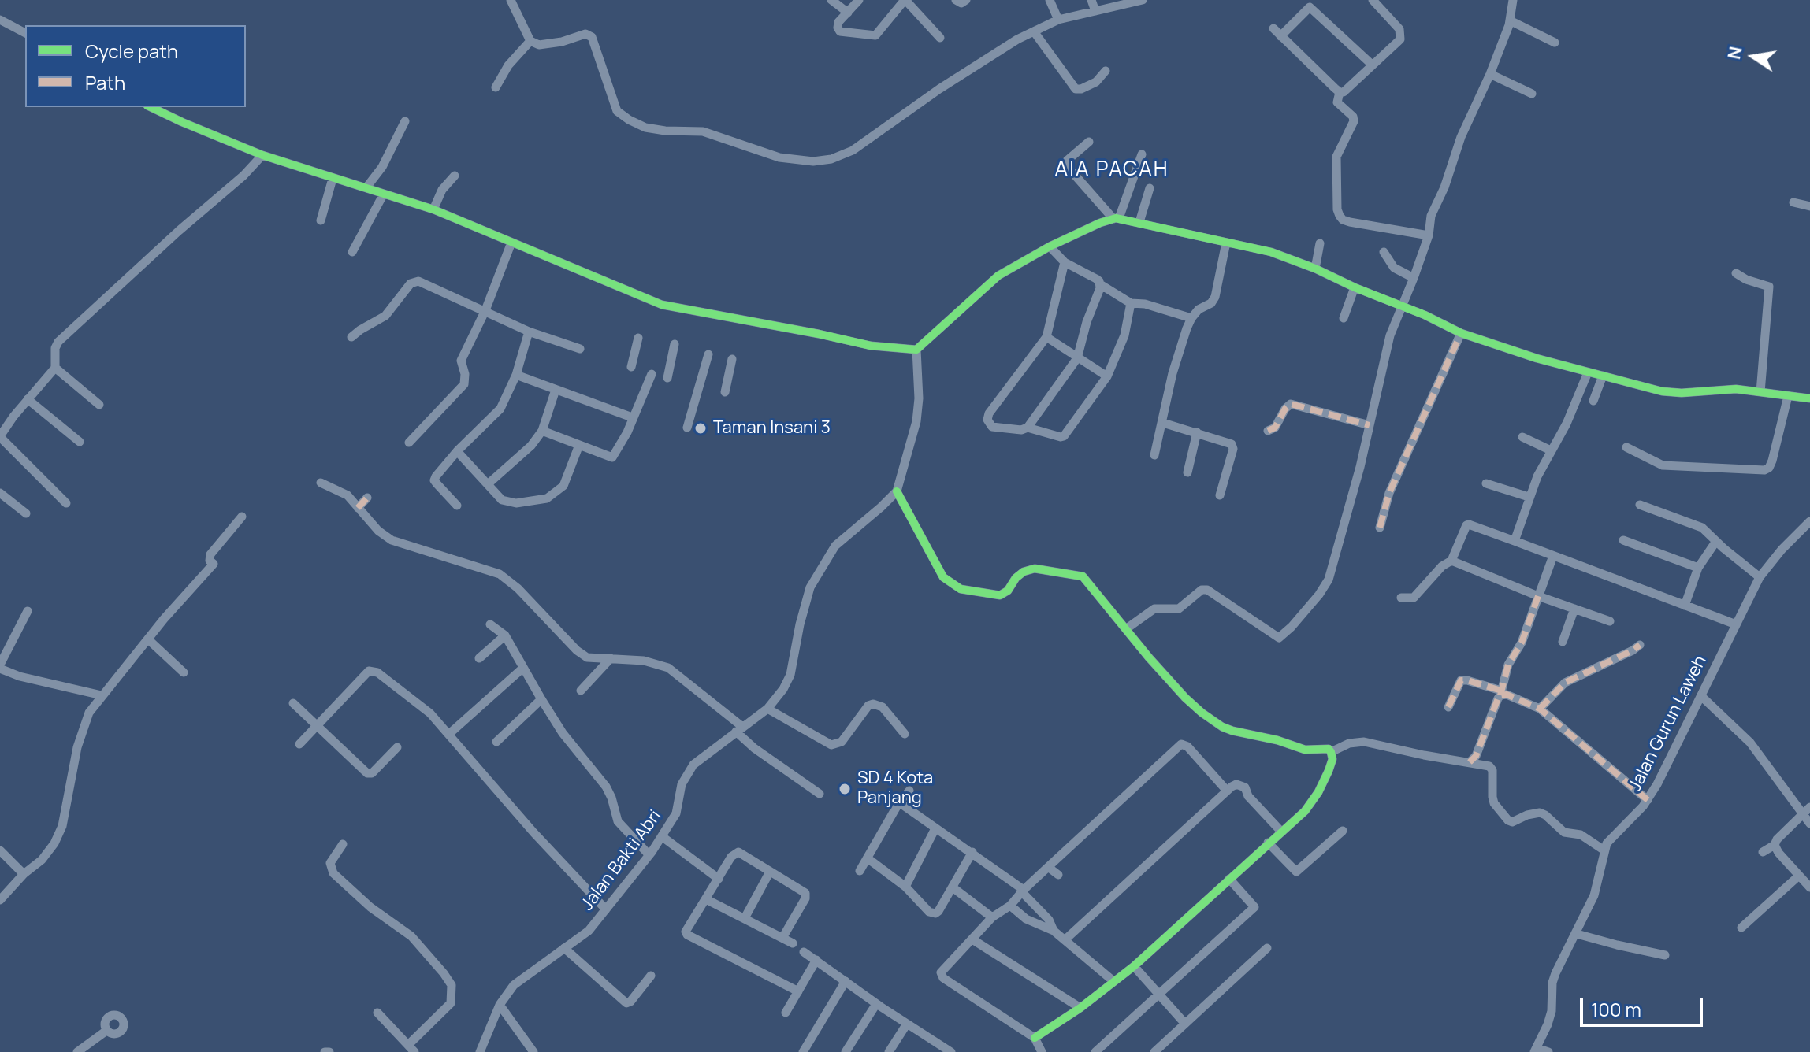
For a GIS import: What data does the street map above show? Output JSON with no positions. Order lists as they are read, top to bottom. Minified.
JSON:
{"streets":{"street":["Jalan Gurun Laweh","Jalan Bakti Abri"]},"districts":["AIA PACAH"],"places":["Taman Insani 3","SD 4 Kota Panjang"],"legend":["Cycle path","Path"],"scale_bar":"100 m","north":"left"}
